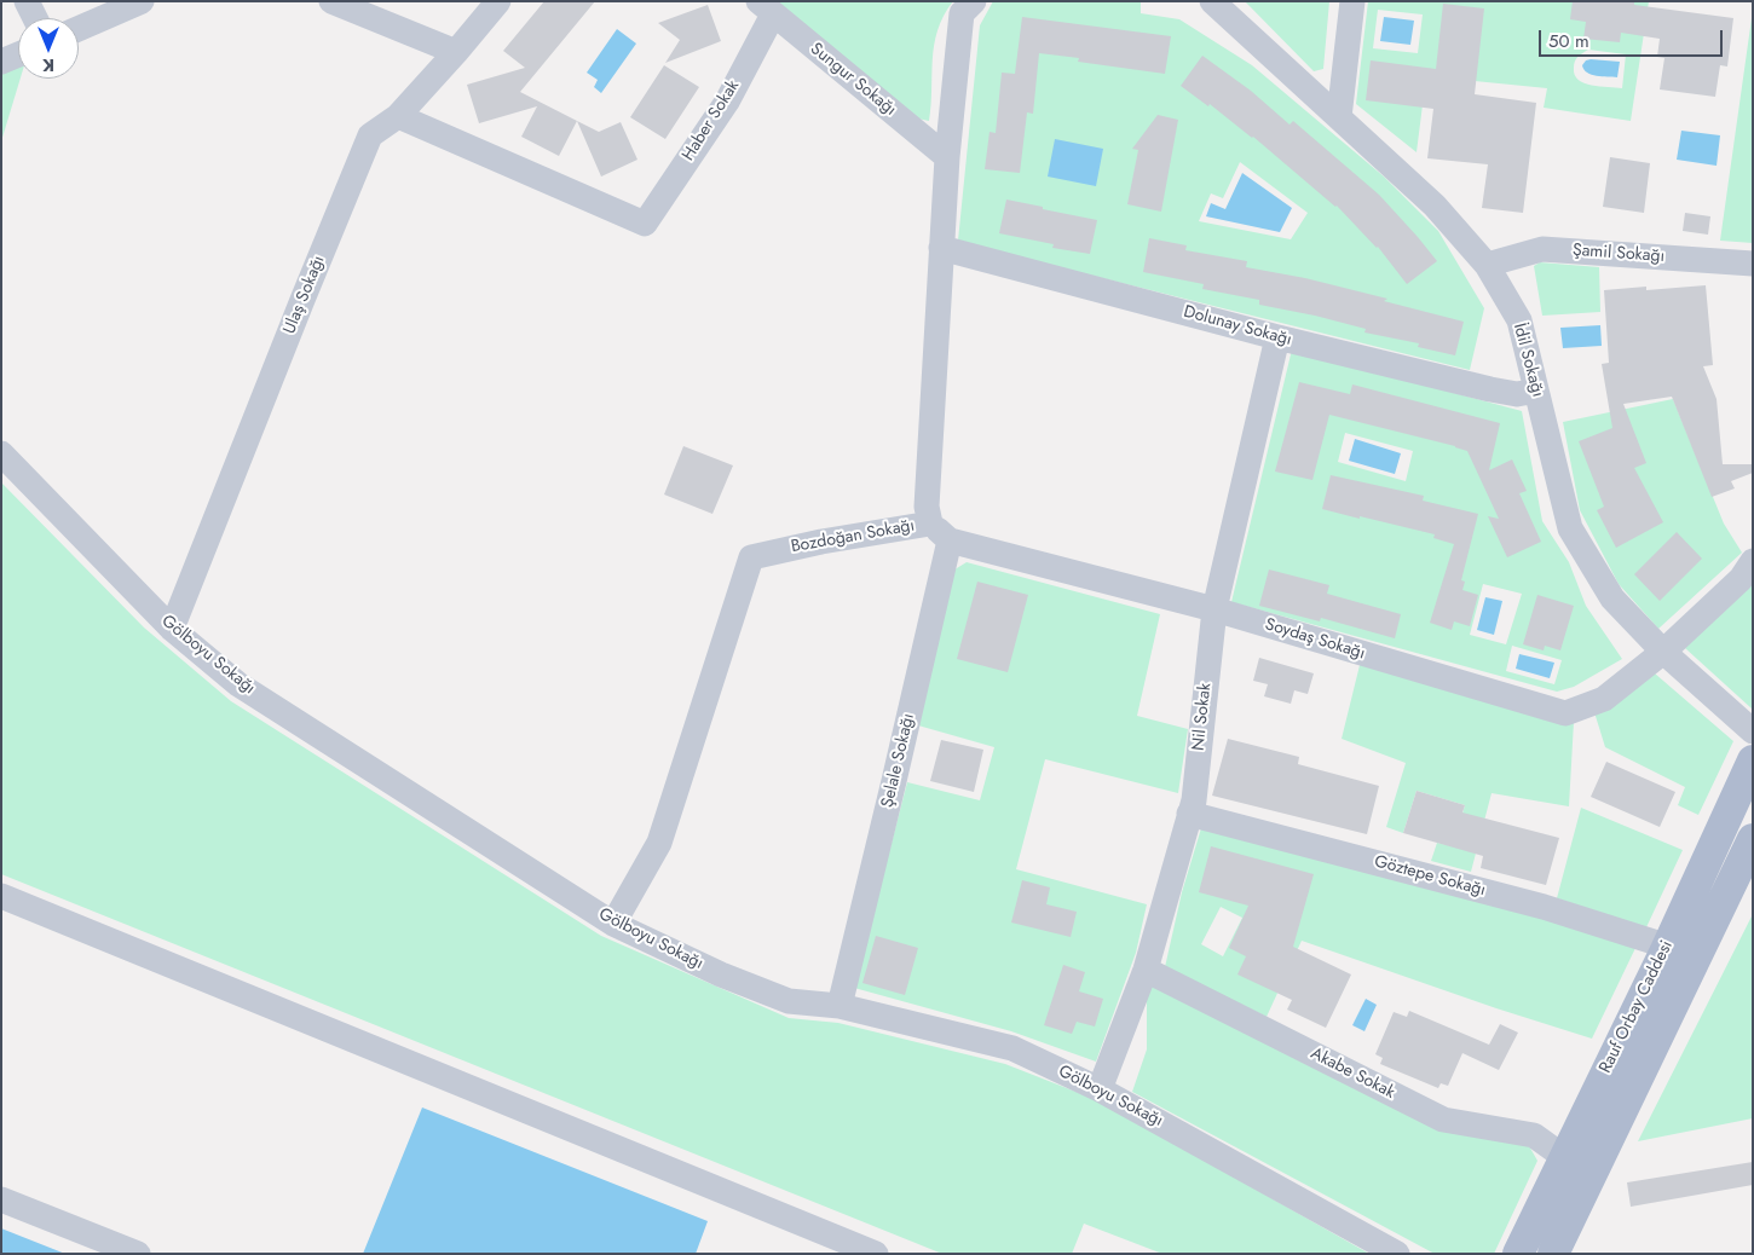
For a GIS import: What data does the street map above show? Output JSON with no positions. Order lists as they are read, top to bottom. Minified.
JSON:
{"streets":{"main road":["Rauf Orbay Caddesi"],"street":["Sungur Sokağı","Haber Sokak","Şamil Sokağı","Ulaş Sokağı","Dolunay Sokağı","İdil Sokağı","Bozdoğan Sokağı","Soydaş Sokağı","Gölboyu Sokağı","Nil Sokak","Şelale Sokağı","Göztepe Sokağı","Akabe Sokak"]},"crossings":[["Sungur Sokağı","Haber Sokak"],["Sungur Sokağı","Bozdoğan Sokağı"],["Haber Sokak","Ulaş Sokağı"],["Şamil Sokağı","İdil Sokağı"],["Ulaş Sokağı","Gölboyu Sokağı"],["Dolunay Sokağı","İdil Sokağı"],["Dolunay Sokağı","Bozdoğan Sokağı"],["Dolunay Sokağı","Nil Sokak"],["İdil Sokağı","Soydaş Sokağı"],["Bozdoğan Sokağı","Gölboyu Sokağı"],["Soydaş Sokağı","Nil Sokak"],["Soydaş Sokağı","Şelale Sokağı"],["Gölboyu Sokağı","Nil Sokak"],["Gölboyu Sokağı","Şelale Sokağı"],["Nil Sokak","Göztepe Sokağı"],["Nil Sokak","Akabe Sokak"],["Göztepe Sokağı","Rauf Orbay Caddesi"],["Rauf Orbay Caddesi","Akabe Sokak"]],"scale_bar":"50 m","north":"bottom"}
